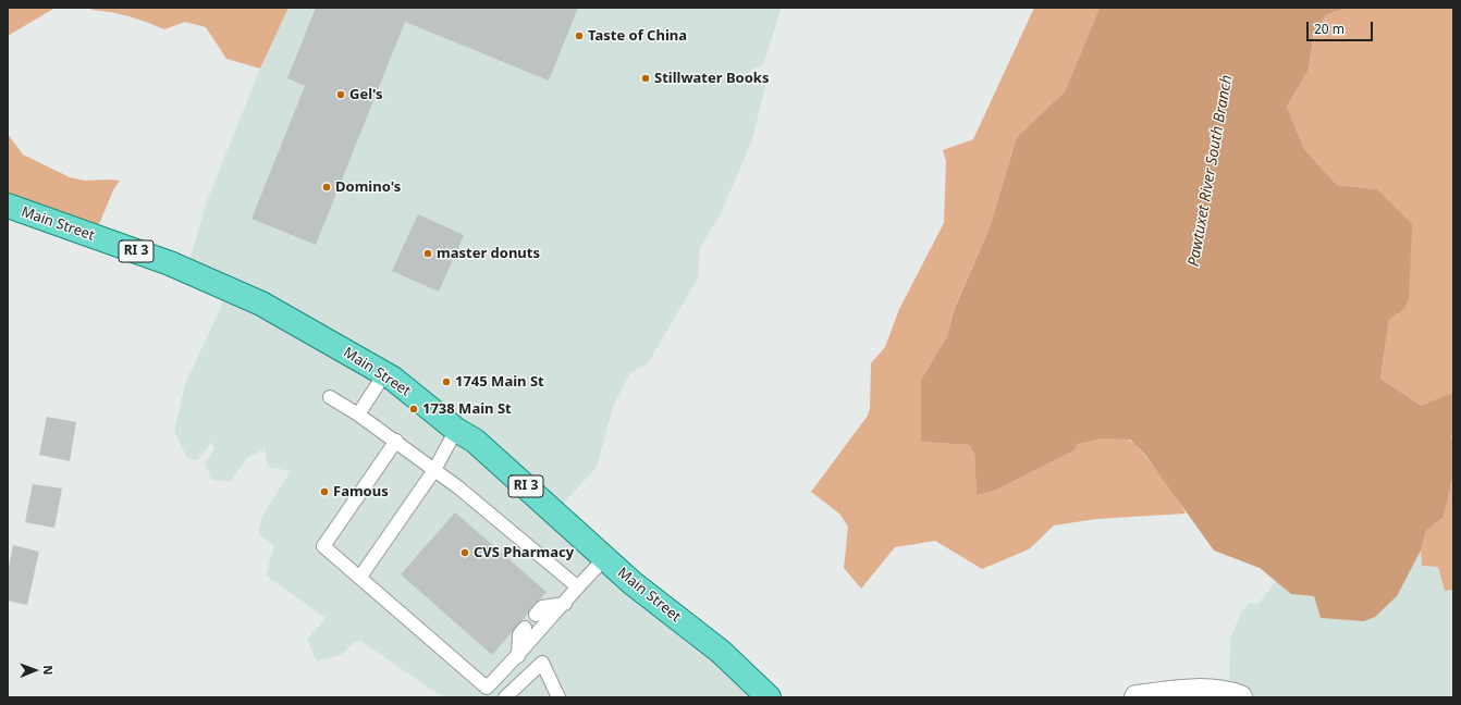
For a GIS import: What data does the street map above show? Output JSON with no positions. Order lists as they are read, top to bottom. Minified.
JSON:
{"streets":{"main road":["Main Street","RI 3"]},"water":["Pawtuxet River South Branch"],"places":["Taste of China","Stillwater Books","Gel's","Domino's","master donuts","1745 Main St","1738 Main St","Famous","CVS Pharmacy"],"scale_bar":"20 m","north":"right"}
